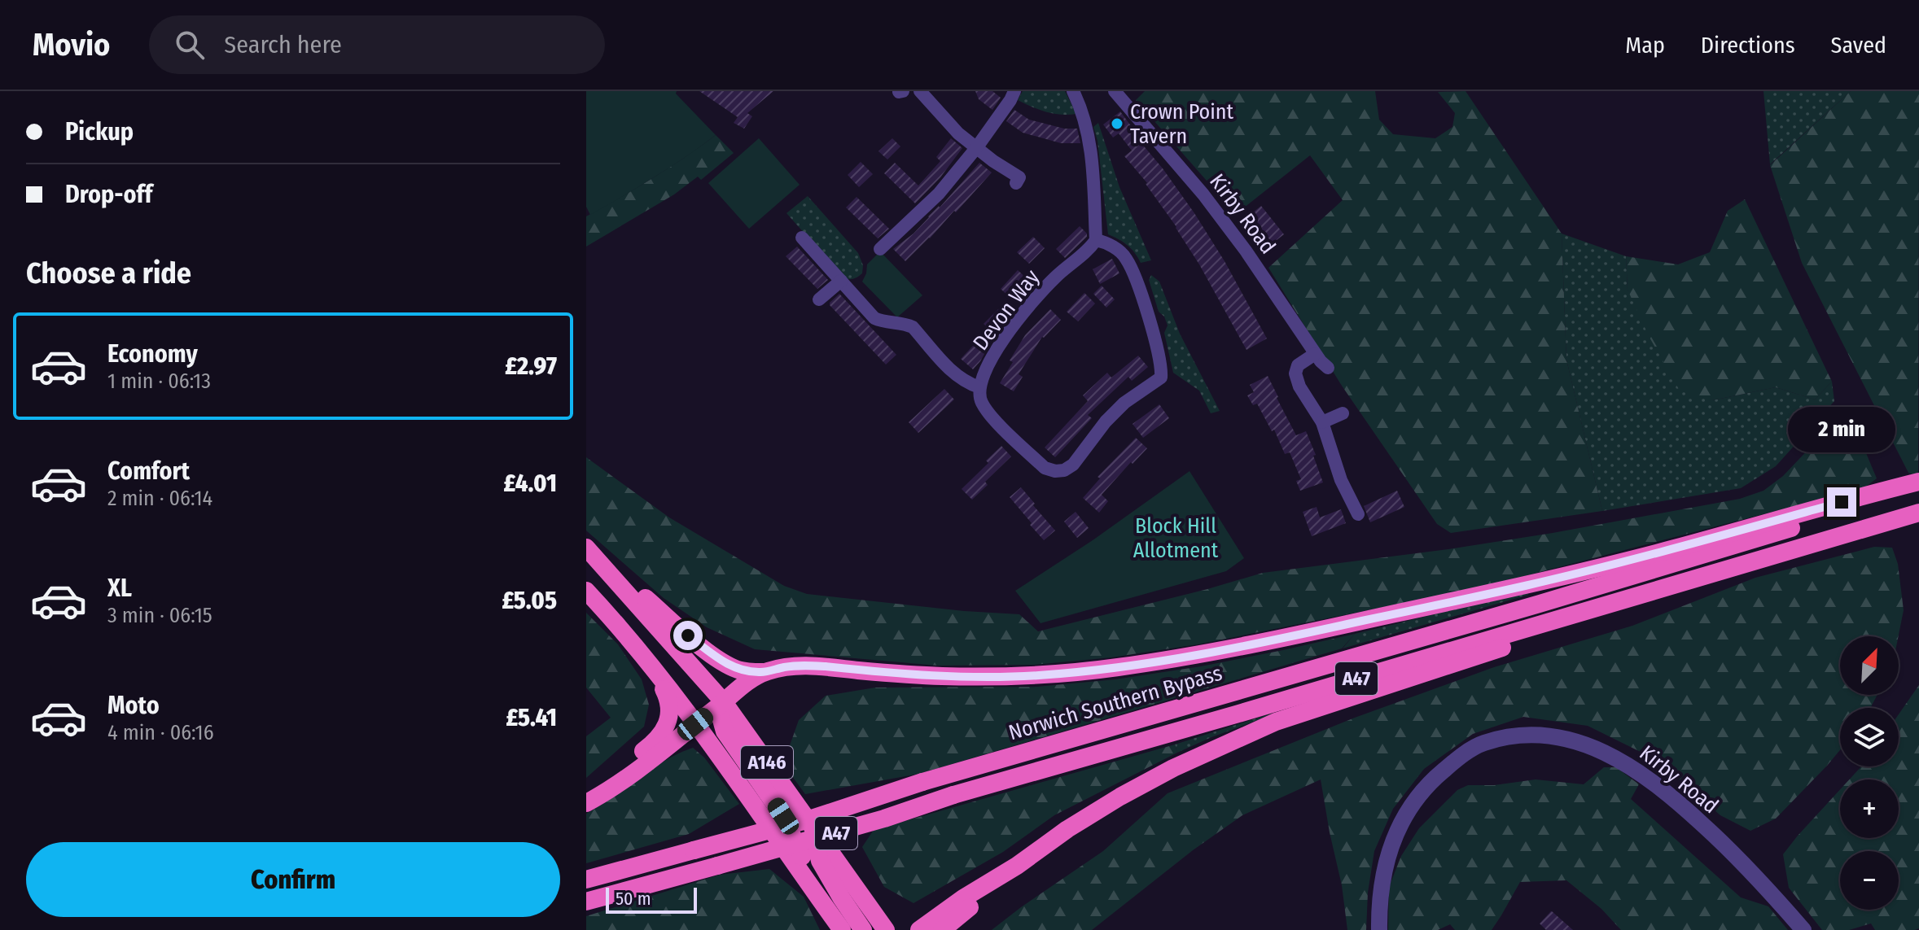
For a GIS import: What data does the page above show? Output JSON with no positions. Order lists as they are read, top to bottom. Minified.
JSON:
{"streets":{"highway":["A47","Norwich Southern Bypass","A146"],"street":["Kirby Road","Devon Way"]},"crossings":[["A47","Norwich Southern Bypass"],["A47","A146"]],"parks":["Block Hill Allotment"],"places":["Crown Point Tavern"],"scale_bar":"50 m","north":"top right","page":{"header":"Movio","search":"Search here","nav":["Map","Directions","Saved"],"banner":["Pickup","Drop-off"],"heading":"Choose a ride","list":[{"name":"Economy","note":"1 min · 06:13","value":"£2.97"},{"name":"Comfort","note":"2 min · 06:14","value":"£4.01"},{"name":"XL","note":"3 min · 06:15","value":"£5.05"},{"name":"Moto","note":"4 min · 06:16","value":"£5.41"}],"bubble":"2 min","map_buttons":["+","−"],"buttons":"Confirm","scale":"50 m"}}
